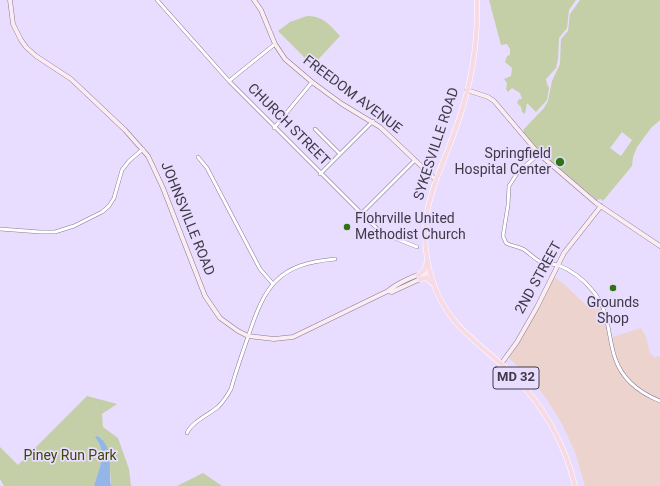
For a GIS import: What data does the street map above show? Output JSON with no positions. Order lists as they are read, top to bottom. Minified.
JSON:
{"streets":{"main road":["SYKESVILLE ROAD","MD 32"],"street":["FREEDOM AVENUE","CHURCH STREET","JOHNSVILLE ROAD","2ND STREET"]},"crossings":[["FREEDOM AVENUE","SYKESVILLE ROAD"],["SYKESVILLE ROAD","JOHNSVILLE ROAD"],["SYKESVILLE ROAD","2ND STREET"]],"parks":["Piney Run Park"],"places":["Springfield Hospital Center","Flohrville United Methodist Church","Grounds Shop"]}
